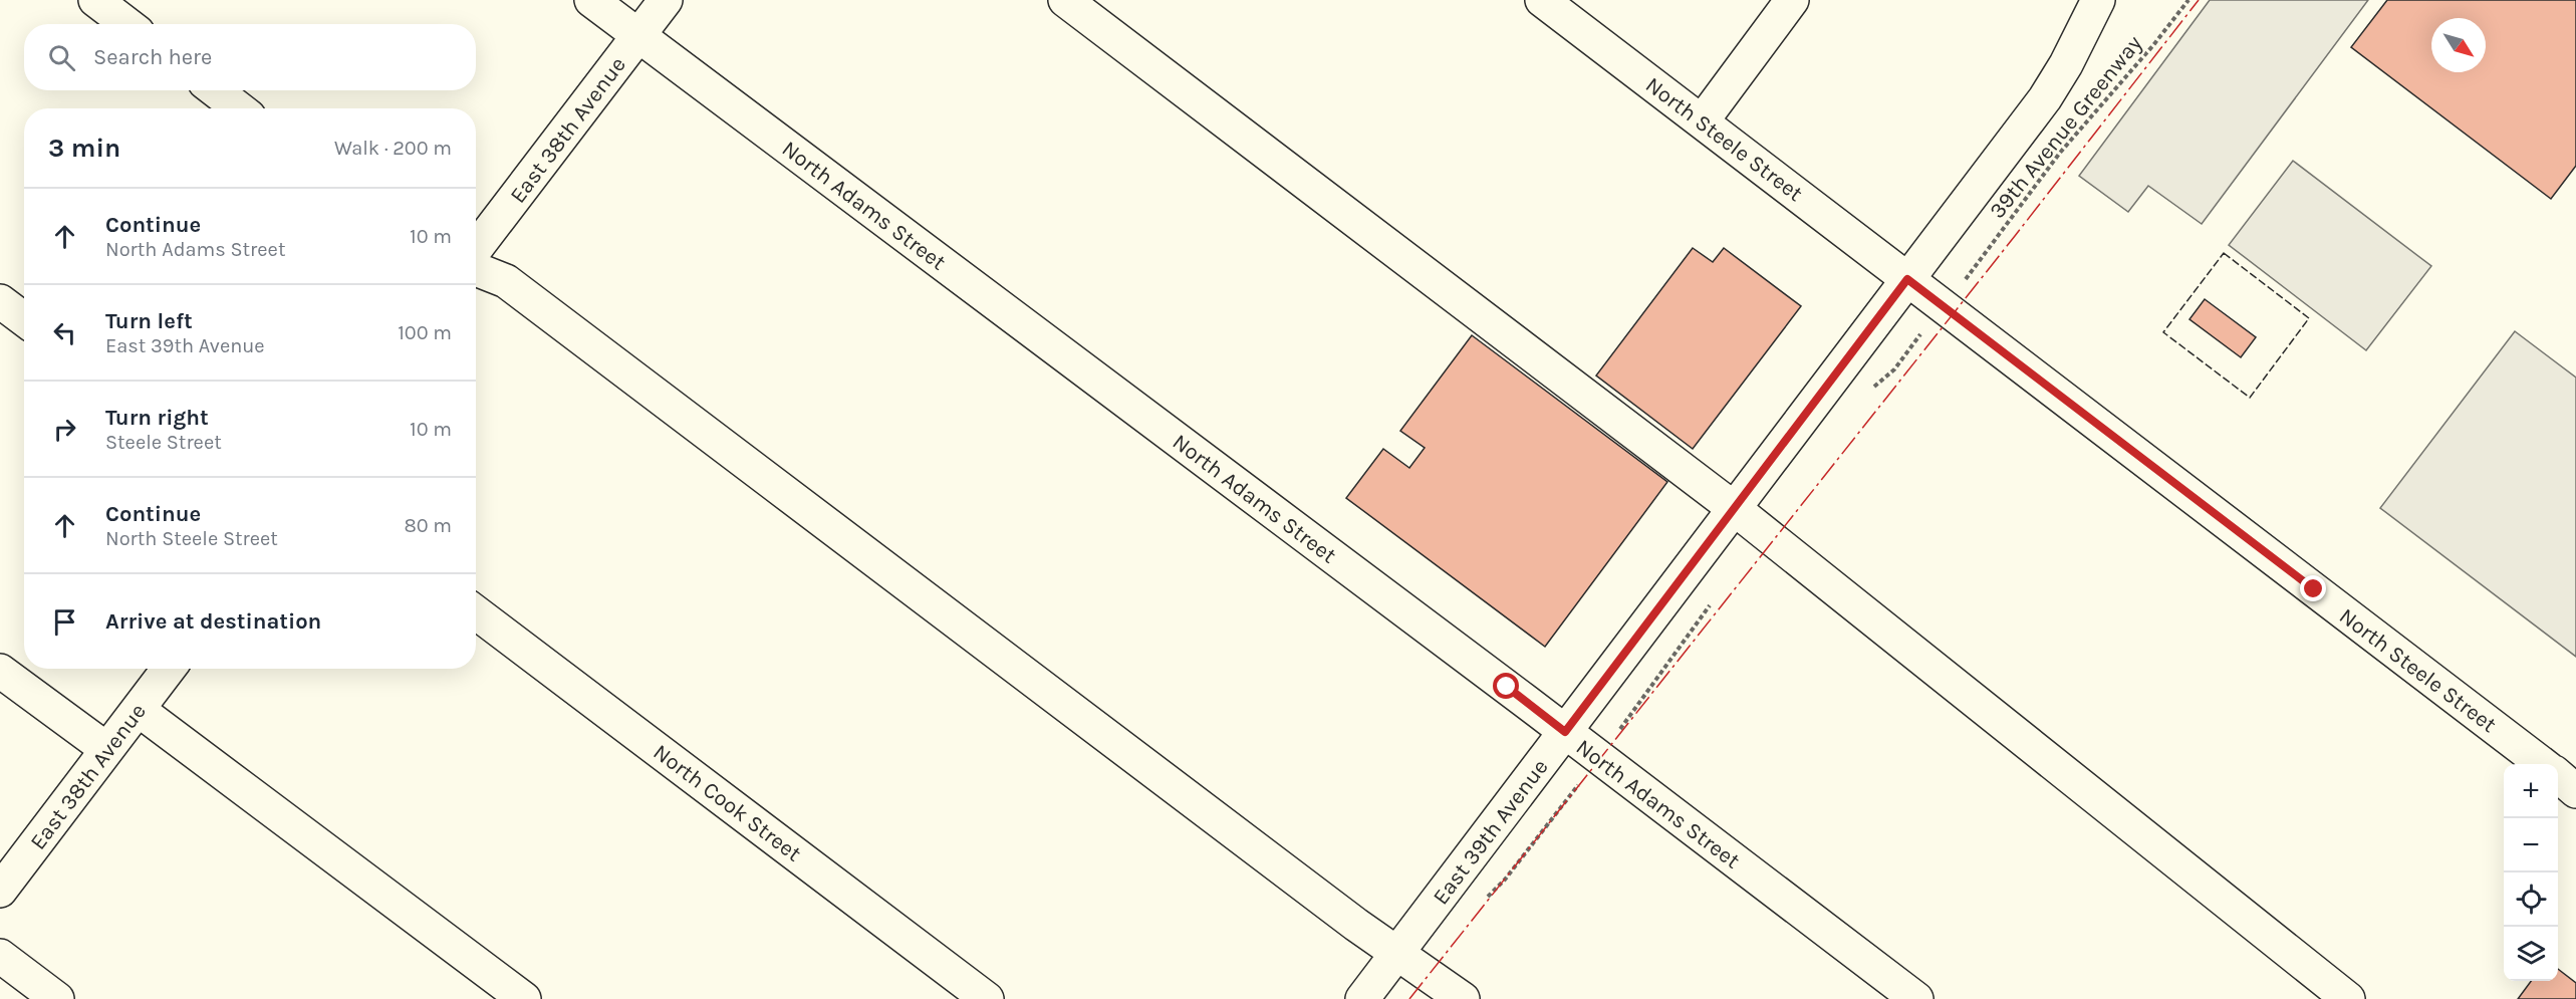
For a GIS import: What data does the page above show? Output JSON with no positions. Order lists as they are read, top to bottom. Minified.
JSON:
{"streets":{"street":["East 38th Avenue","North Steele Street","North Adams Street","North Cook Street","East 39th Avenue"],"path":["39th Avenue Greenway"]},"crossings":[["East 38th Avenue","North Adams Street"],["North Steele Street","East 39th Avenue"],["North Adams Street","East 39th Avenue"]],"north":"bottom right","page":{"search":"Search here","heading":["3 min","Walk · 200 m"],"list":[["Continue","North Adams Street","10 m"],["Turn left","East 39th Avenue","100 m"],["Turn right","Steele Street","10 m"],["Continue","North Steele Street","80 m"],"Arrive at destination"],"map_buttons":["+","−"]}}
